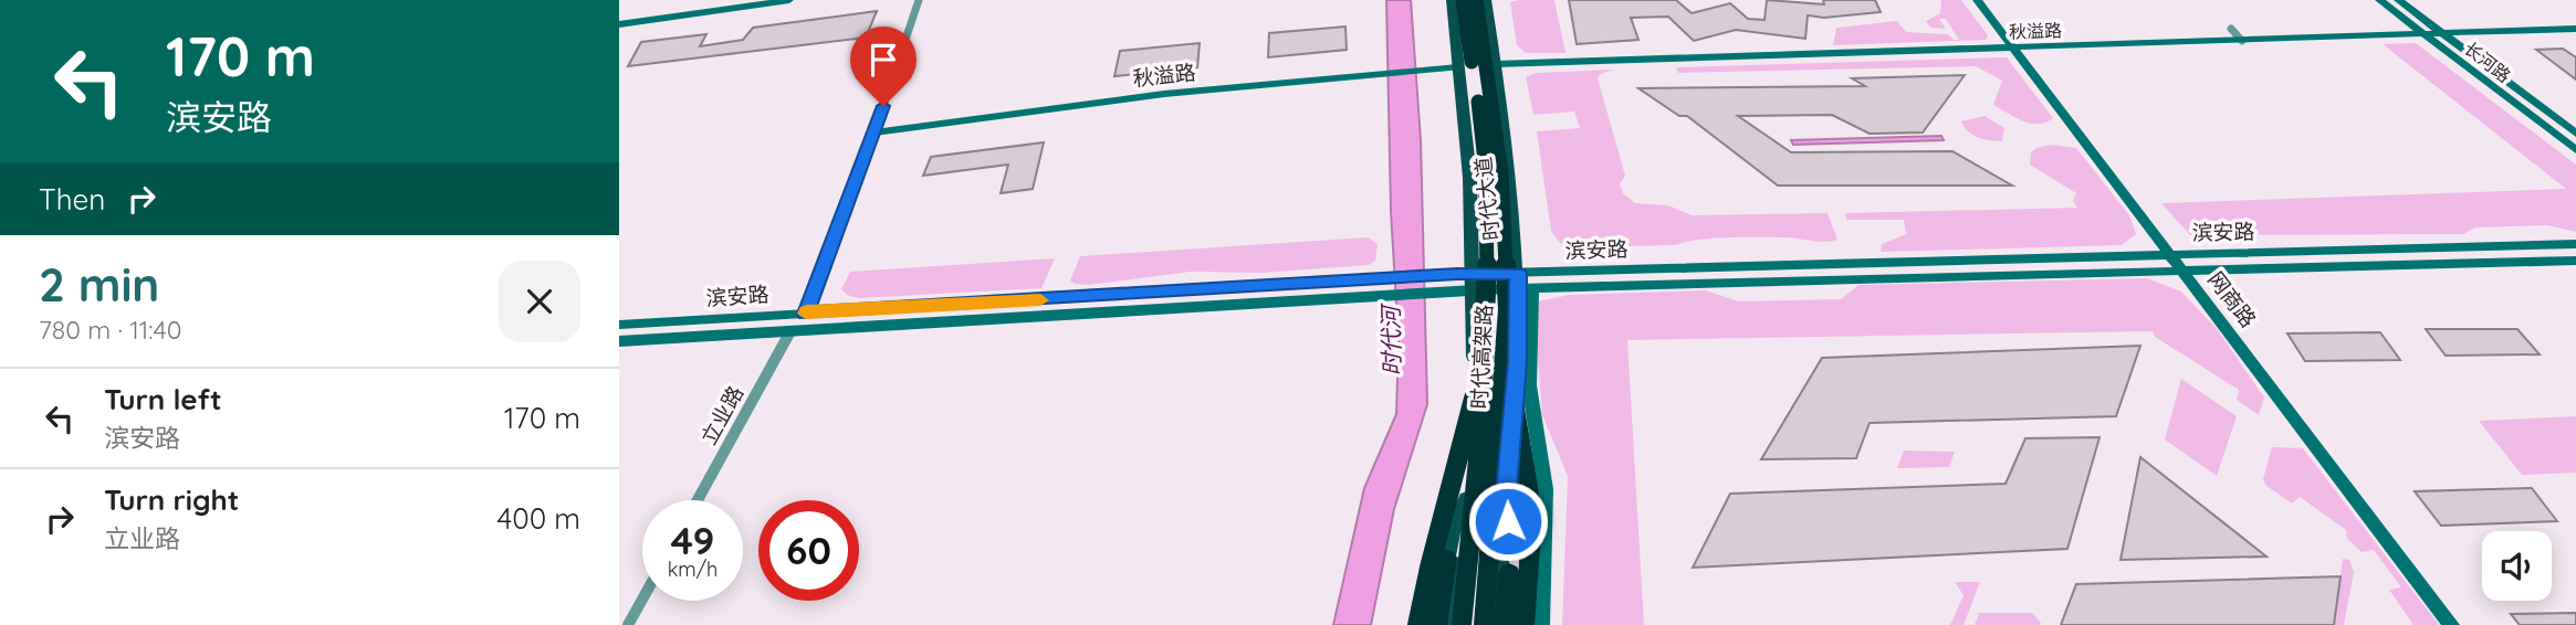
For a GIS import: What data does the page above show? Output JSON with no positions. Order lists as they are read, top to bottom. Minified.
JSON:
{"streets":{"highway":["时代高架路"],"main road":["秋溢路","长河路","时代大道","滨安路","网商路"],"street":["立业路"]},"crossings":[["秋溢路","长河路"],["秋溢路","时代大道"],["秋溢路","网商路"],["时代大道","滨安路"],["滨安路","网商路"],["滨安路","立业路"]],"water":["时代河"],"page":{"turn":["170 m","滨安路"],"then":"Then","heading":["2 min","780 m · 11:40"],"list":[{"name":"Turn left","note":"滨安路","value":"170 m"},{"name":"Turn right","note":"立业路","value":"400 m"}],"speed":"49 km/h","limit":"60"}}
